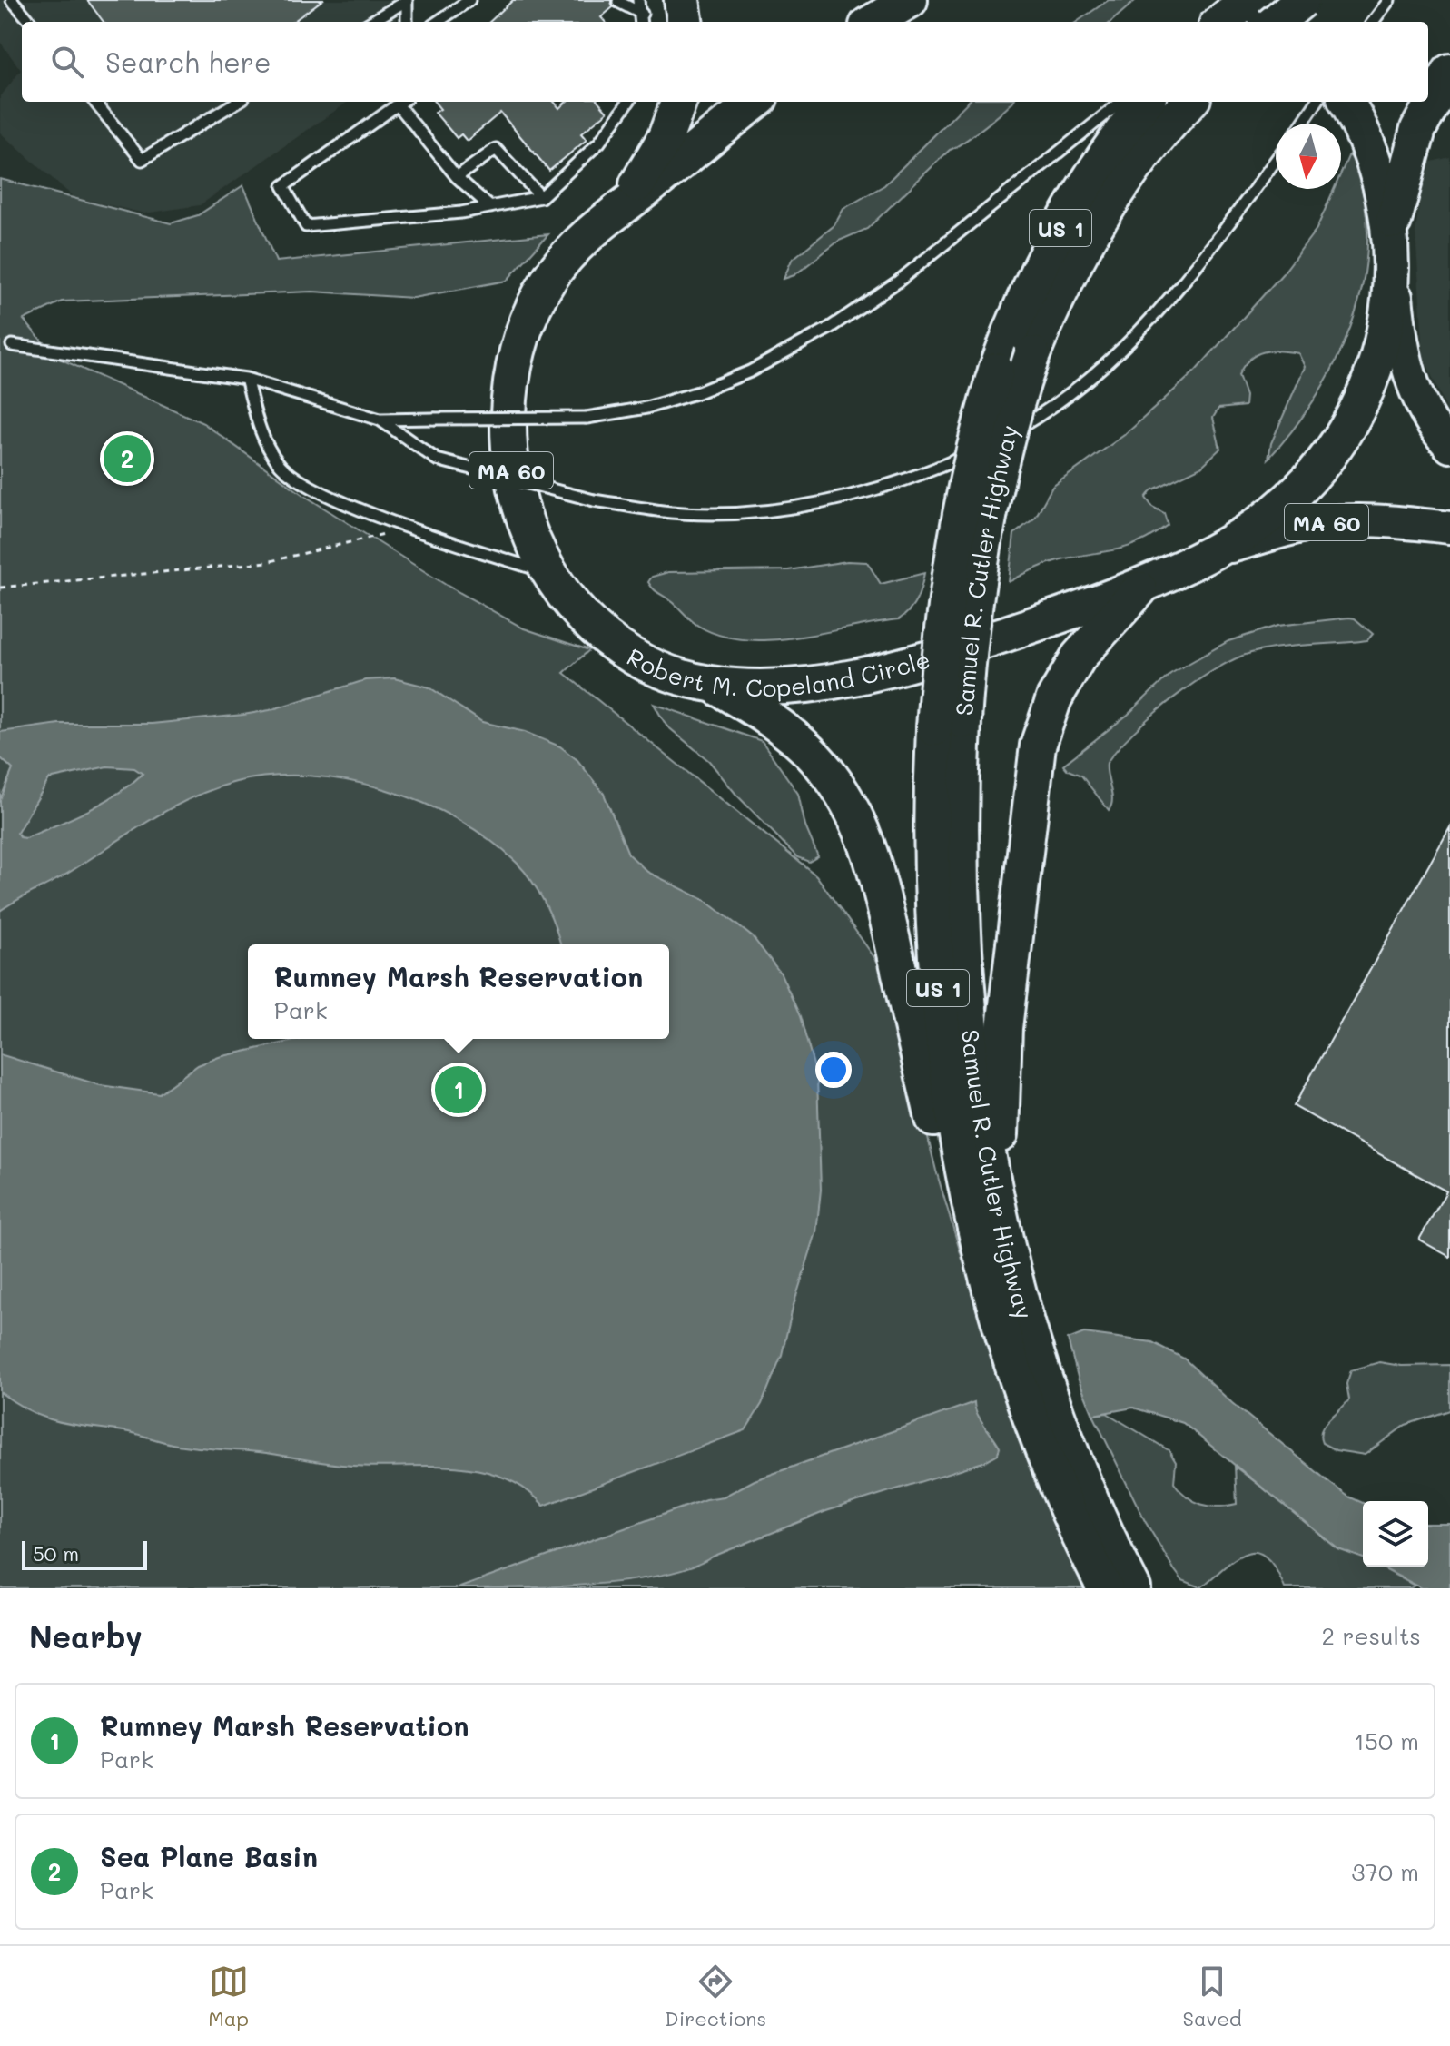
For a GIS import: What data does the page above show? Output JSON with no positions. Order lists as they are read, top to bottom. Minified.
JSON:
{"streets":{"highway":["US 1","MA 60","Samuel R. Cutler Highway","Robert M. Copeland Circle"]},"crossings":[["MA 60","Robert M. Copeland Circle"]],"scale_bar":"50 m","north":"bottom","page":{"search":"Search here","pins":["2","1"],"popup":["Rumney Marsh Reservation","Park"],"scale":"50 m","heading":["Nearby","2 results"],"list":[{"mark":"1","name":"Rumney Marsh Reservation","note":"Park","value":"150 m"},{"mark":"2","name":"Sea Plane Basin","note":"Park","value":"370 m"}],"nav":["Map","Directions","Saved"]}}
